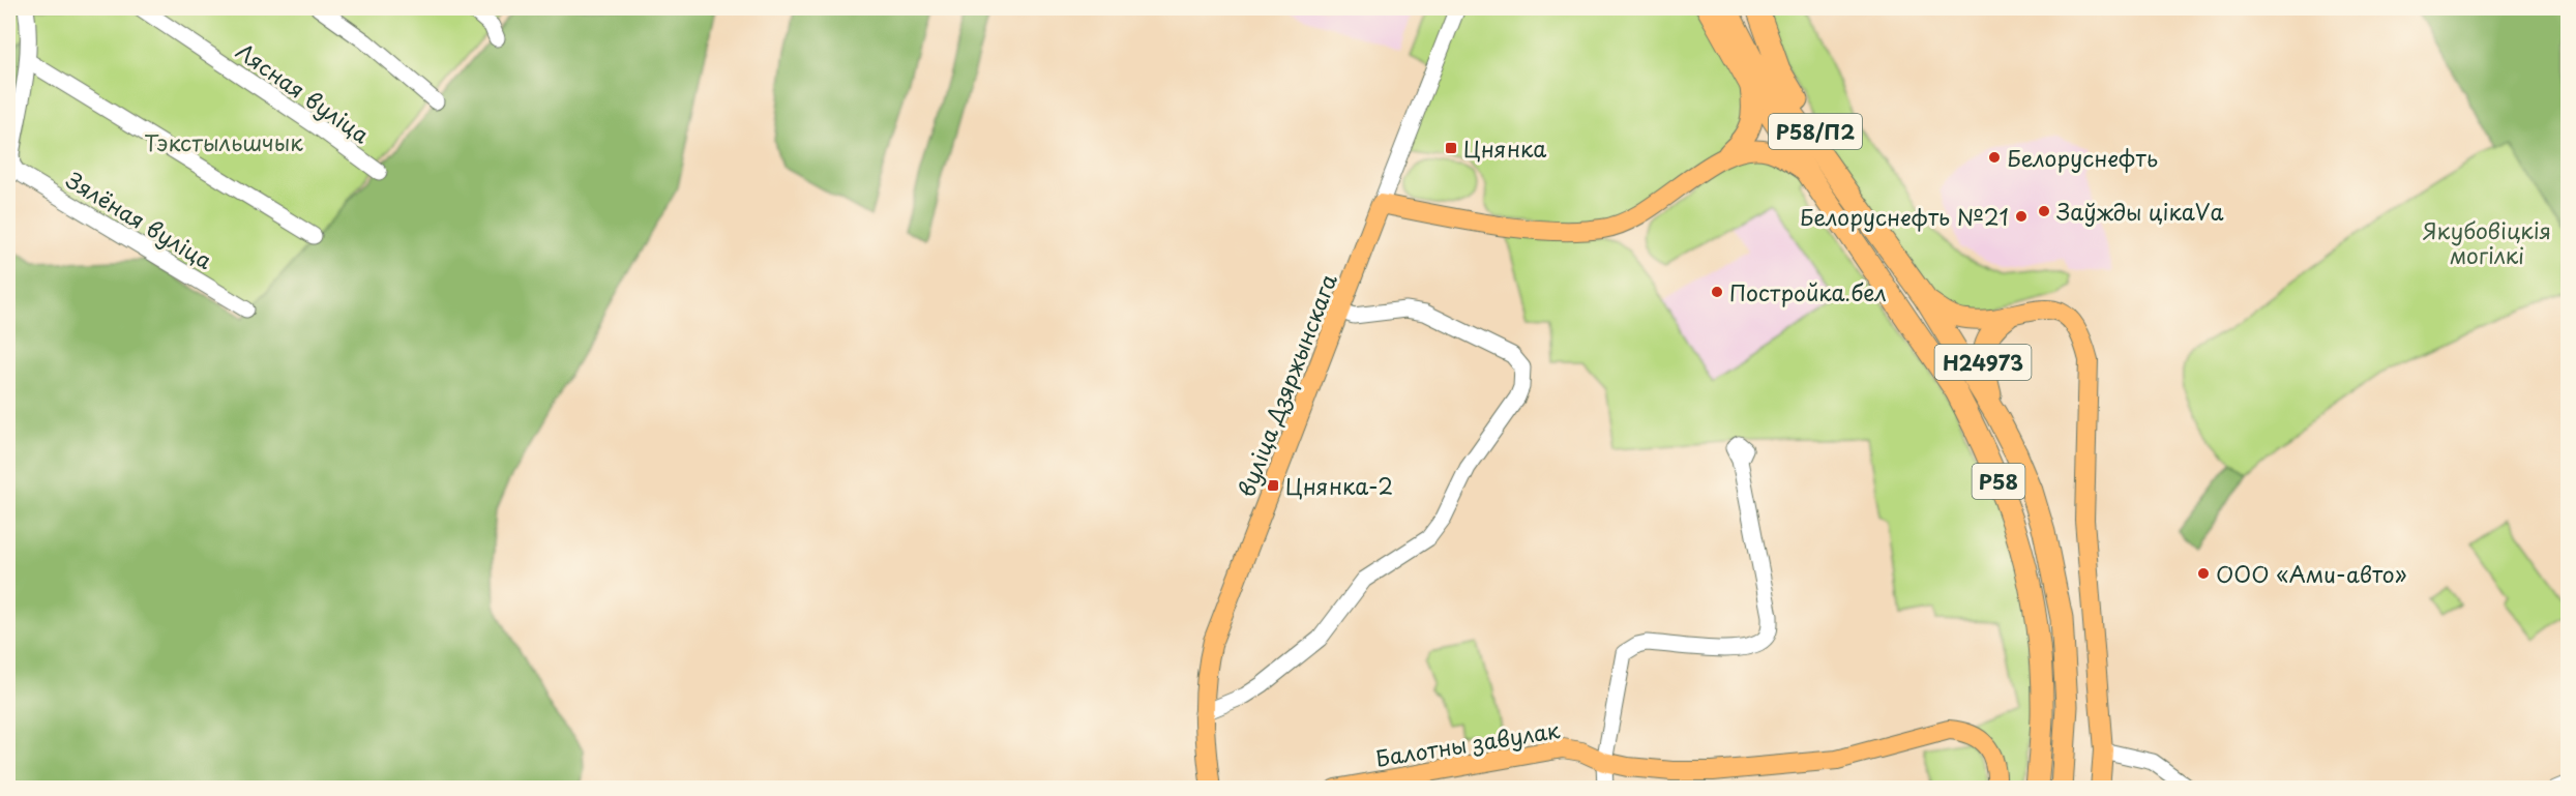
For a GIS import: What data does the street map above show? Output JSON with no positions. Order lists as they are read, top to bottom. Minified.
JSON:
{"streets":{"highway":["Р58/П2","Н24973","Р58"],"main road":["вуліца Дзяржынскага","Балотны завулак"],"street":["Лясная вуліца","Зялёная вуліца"]},"crossings":[["Р58/П2","Р58"],["Н24973","Р58"]],"parks":["Тэкстыльшчык","Якубовіцкія могілкі"],"places":{"transit":["Цнянка","Цнянка-2"],"other":["Белоруснефть","Заўжды цікаVа","Белоруснефть №21","Постройка.бел","ООО «Ами-авто»"]}}
